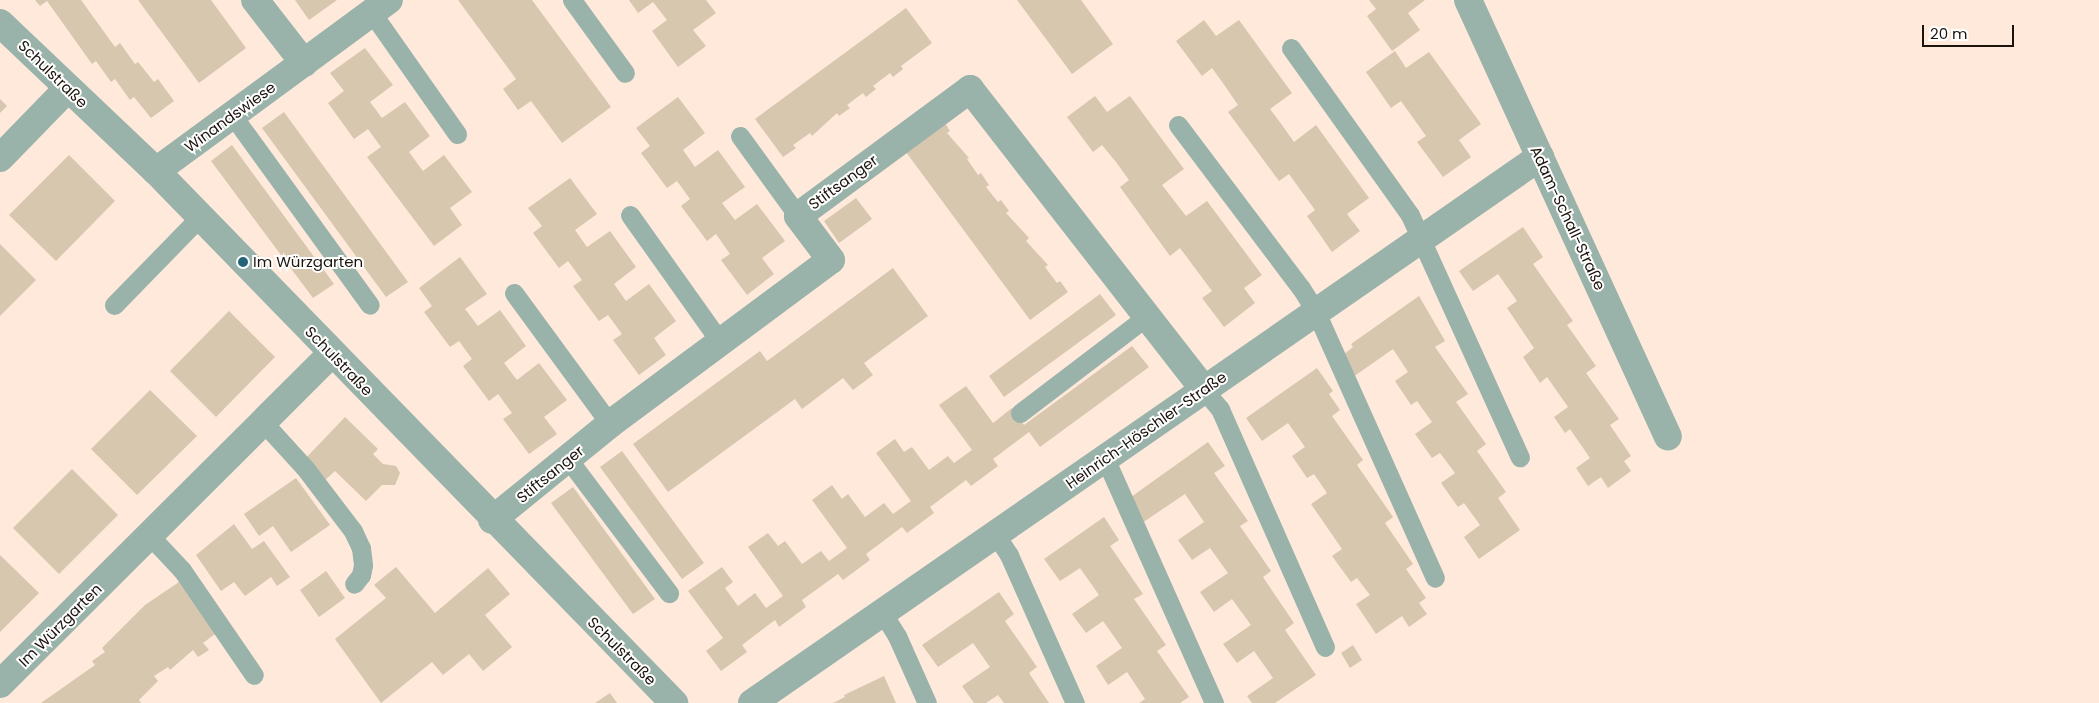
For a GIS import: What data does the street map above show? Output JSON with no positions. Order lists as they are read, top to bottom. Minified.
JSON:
{"streets":{"street":["Schulstraße","Winandswiese","Stiftsanger","Adam-Schall-Straße","Heinrich-Höschler-Straße","Im Würzgarten"]},"crossings":[["Schulstraße","Winandswiese"],["Schulstraße","Stiftsanger"],["Schulstraße","Im Würzgarten"],["Stiftsanger","Heinrich-Höschler-Straße"],["Adam-Schall-Straße","Heinrich-Höschler-Straße"]],"places":["Im Würzgarten"],"scale_bar":"20 m"}
